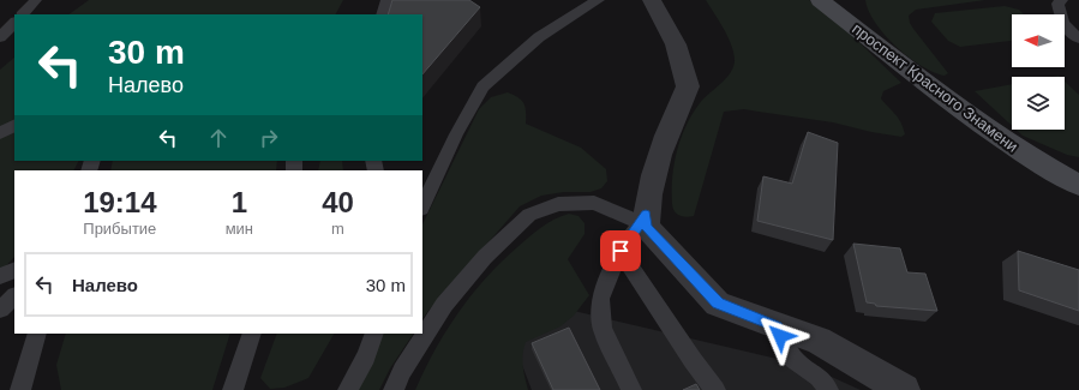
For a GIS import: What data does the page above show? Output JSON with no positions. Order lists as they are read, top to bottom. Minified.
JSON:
{"streets":{"main road":["проспект Красного Знамени"]},"north":"left","page":{"turn":["30 m","Налево"],"eta":["19:14","Прибытие","1","мин","40","m"],"list":[{"name":"Налево","value":"30 m"}]}}
